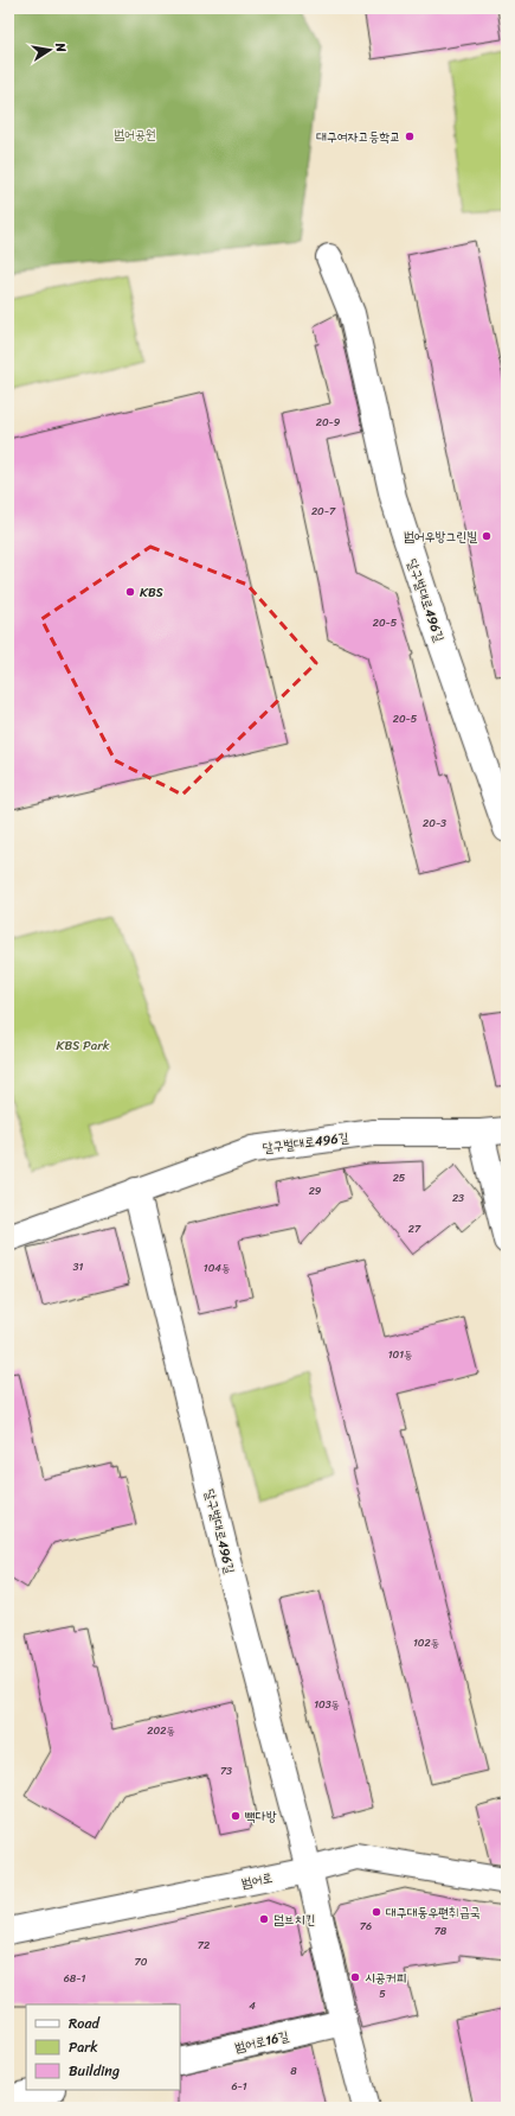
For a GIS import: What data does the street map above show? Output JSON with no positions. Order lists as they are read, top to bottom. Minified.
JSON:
{"streets":{"street":["달구벌대로496길","범어로","범어로16길"]},"crossings":[["달구벌대로496길","범어로"]],"parks":["범어공원","KBS Park"],"places":["대구여자고등학교","범어우방그린빌","KBS","빽다방","대구대동우편취급국","덤브치킨","시공커피"],"house_numbers":["20-9","20-7","20-5","20-5","20-3","25","29","23","27","31","104동","101동","102동","103동","202동","73","76","78","72","70","68-1","5","4","8","6-1"],"legend":["Road","Park","Building"],"north":"right"}
